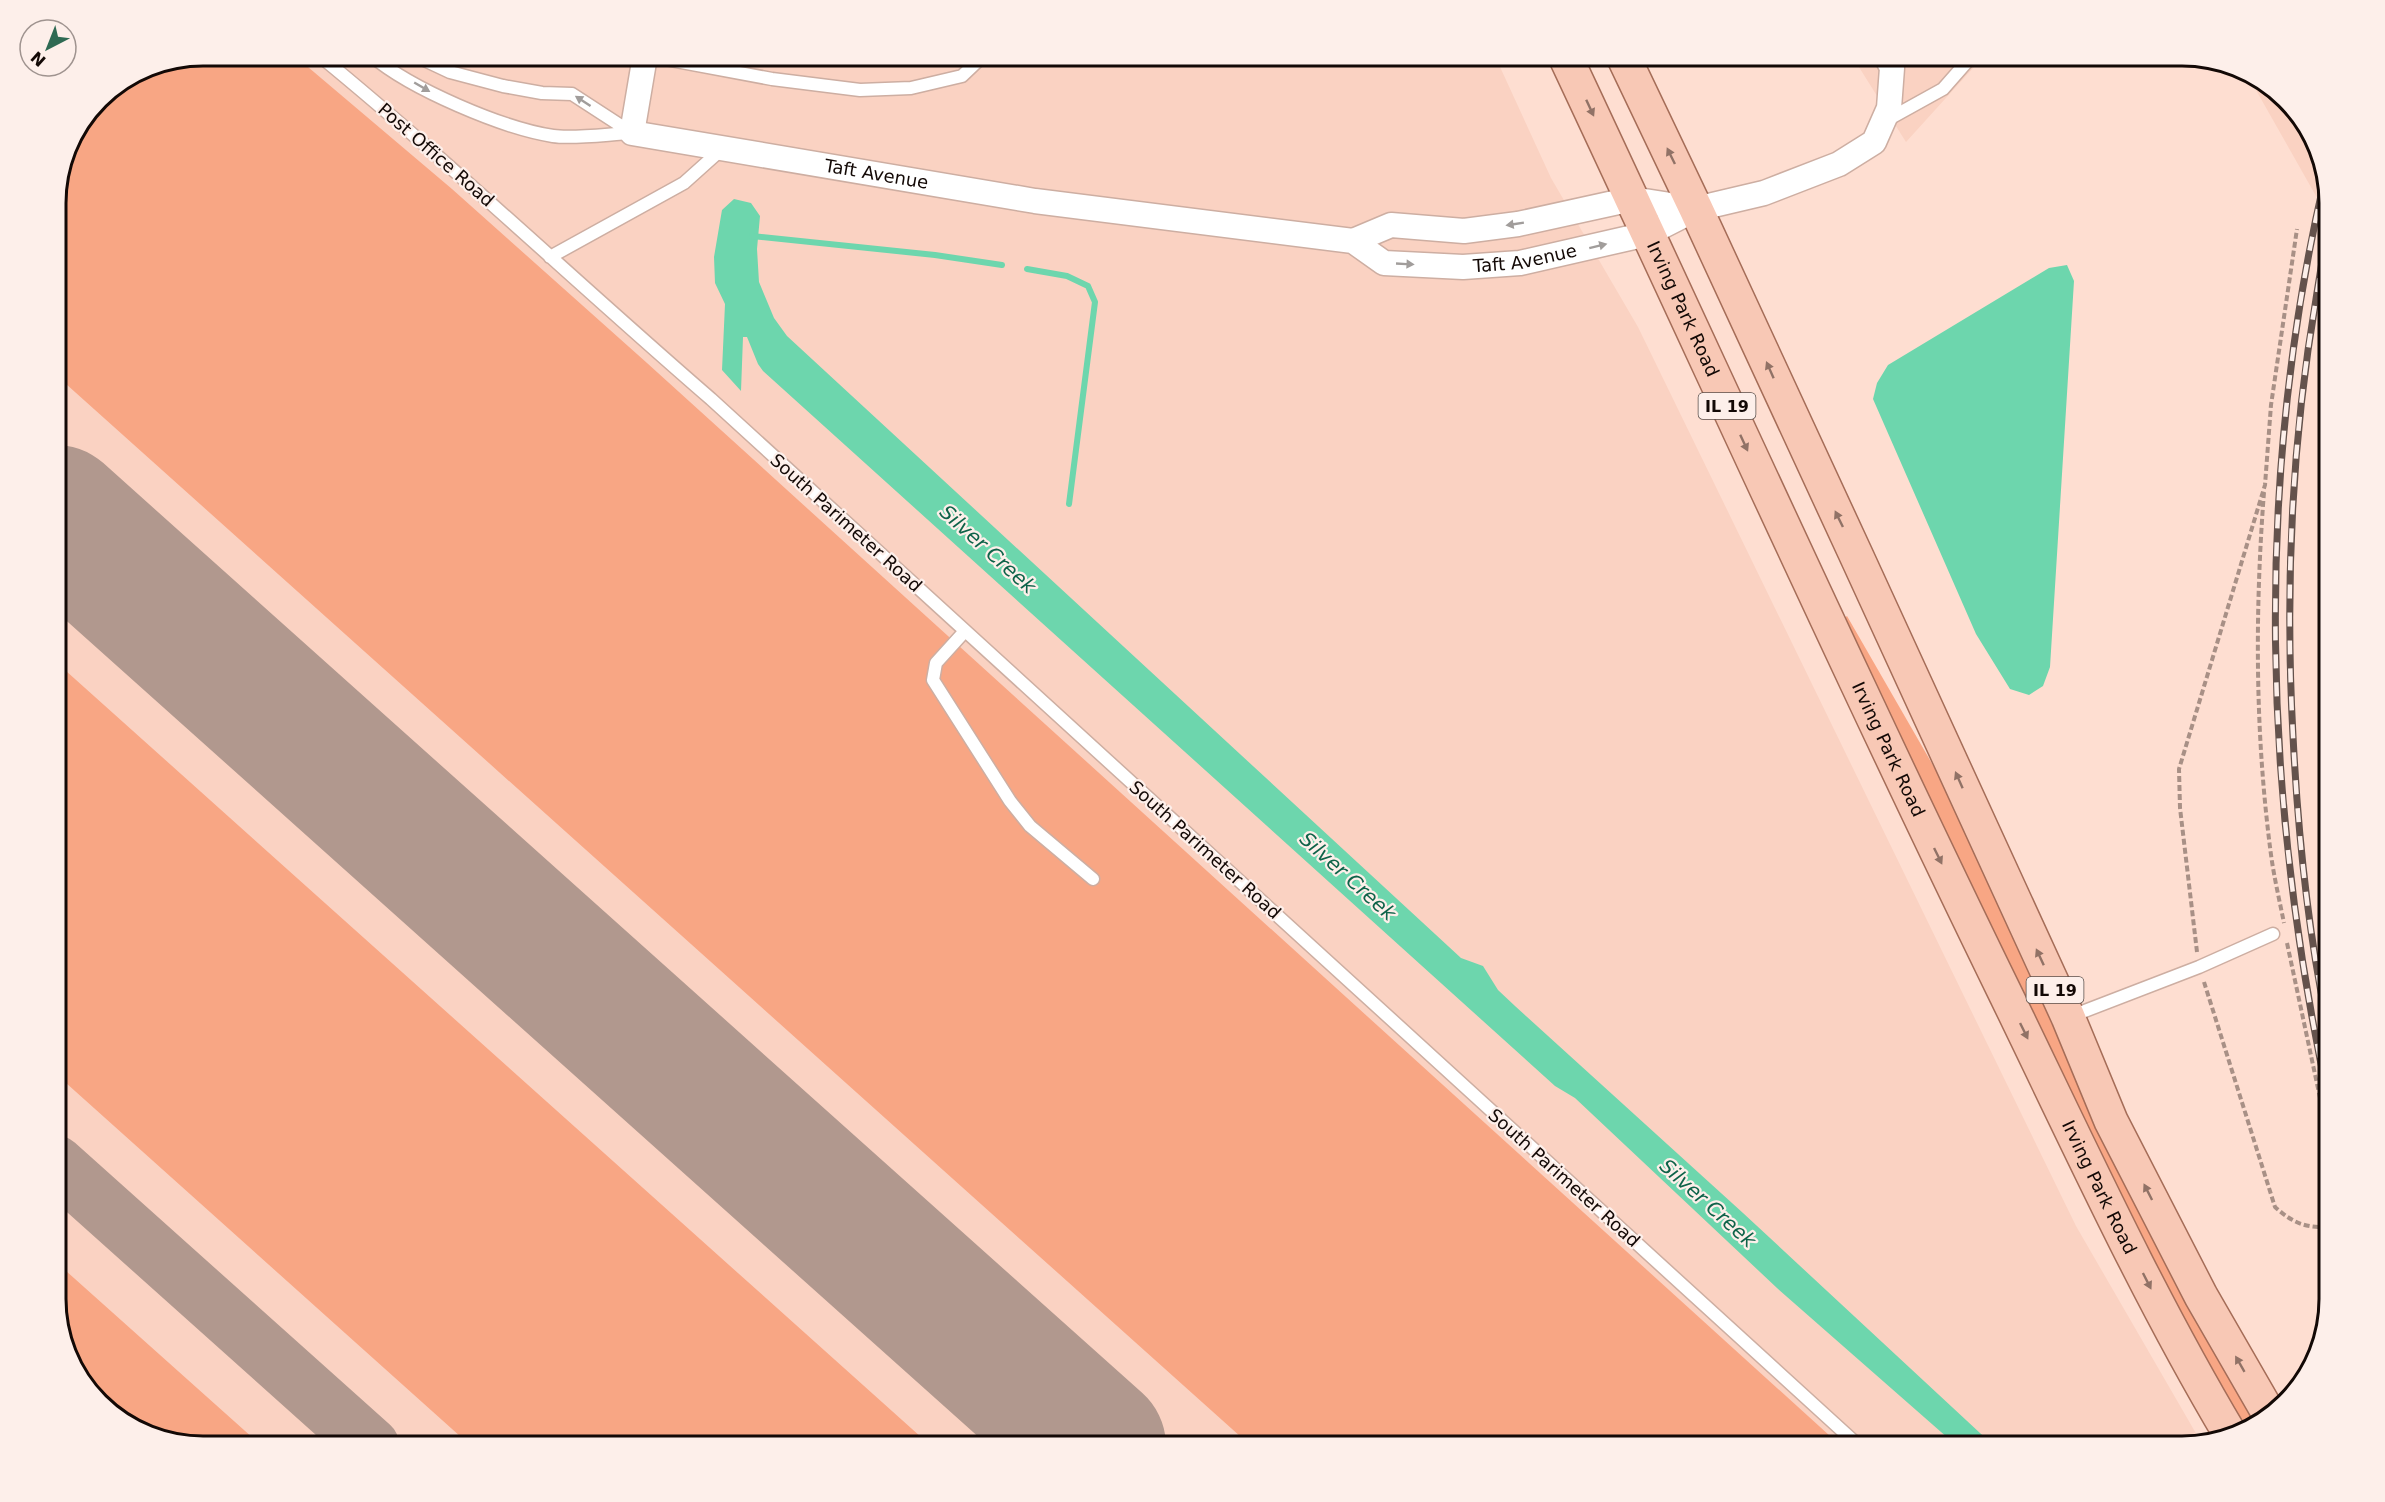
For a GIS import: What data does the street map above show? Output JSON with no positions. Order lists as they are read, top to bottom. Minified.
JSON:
{"streets":{"main road":["Irving Park Road","IL 19"],"street":["Taft Avenue"],"lane":["Post Office Road","South Parimeter Road"]},"crossings":[["Post Office Road","South Parimeter Road"],["Taft Avenue","Irving Park Road"],["Taft Avenue","IL 19"]],"water":["Silver Creek"],"north":"bottom left"}
